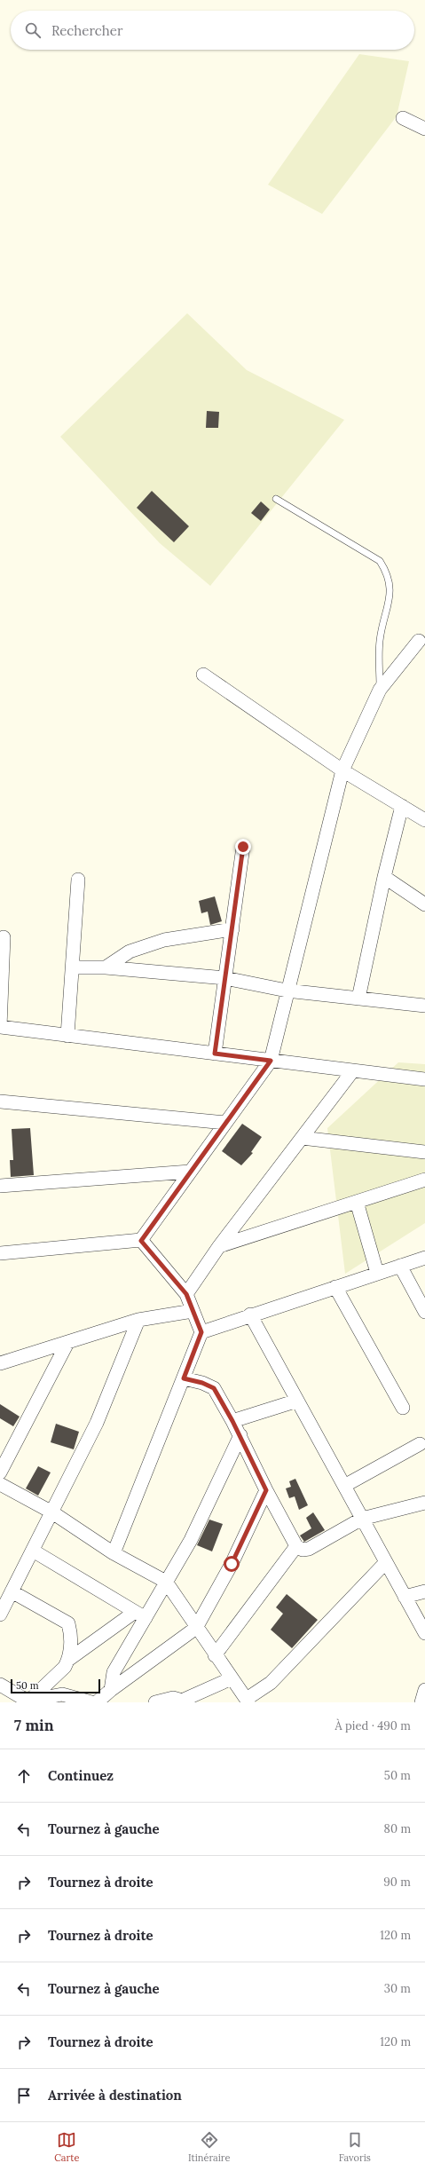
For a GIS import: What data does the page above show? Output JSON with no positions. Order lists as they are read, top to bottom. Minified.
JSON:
{"scale_bar":"50 m","page":{"search":"Rechercher","scale":"50 m","heading":["7 min","À pied · 490 m"],"list":[["Continuez","50 m"],["Tournez à gauche","80 m"],["Tournez à droite","90 m"],["Tournez à droite","120 m"],["Tournez à gauche","30 m"],["Tournez à droite","120 m"],"Arrivée à destination"],"nav":["Carte","Itinéraire","Favoris"]}}
